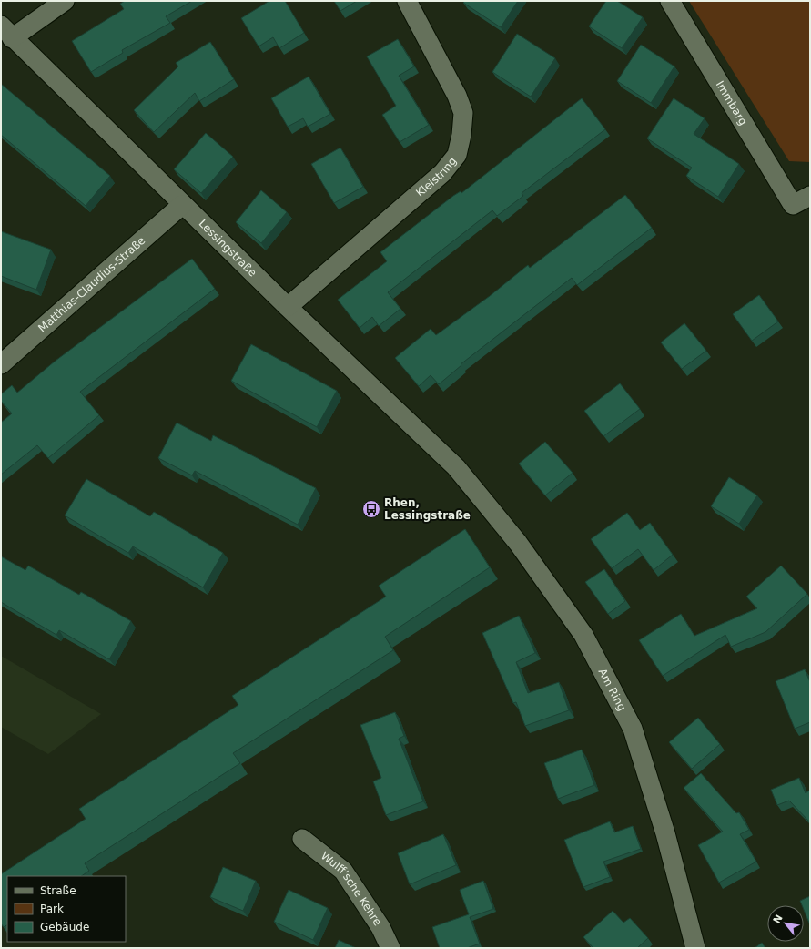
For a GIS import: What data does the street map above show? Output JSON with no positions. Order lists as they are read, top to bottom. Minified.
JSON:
{"streets":{"street":["Immbarg","Kleistring","Lessingstraße","Matthias-Claudius-Straße","Am Ring","Wulff'sche Kehre"]},"crossings":[["Kleistring","Lessingstraße"],["Lessingstraße","Matthias-Claudius-Straße"],["Lessingstraße","Am Ring"]],"places":{"bus stop":["Rhen, Lessingstraße"]},"legend":["Straße","Park","Gebäude"],"north":"top left"}
